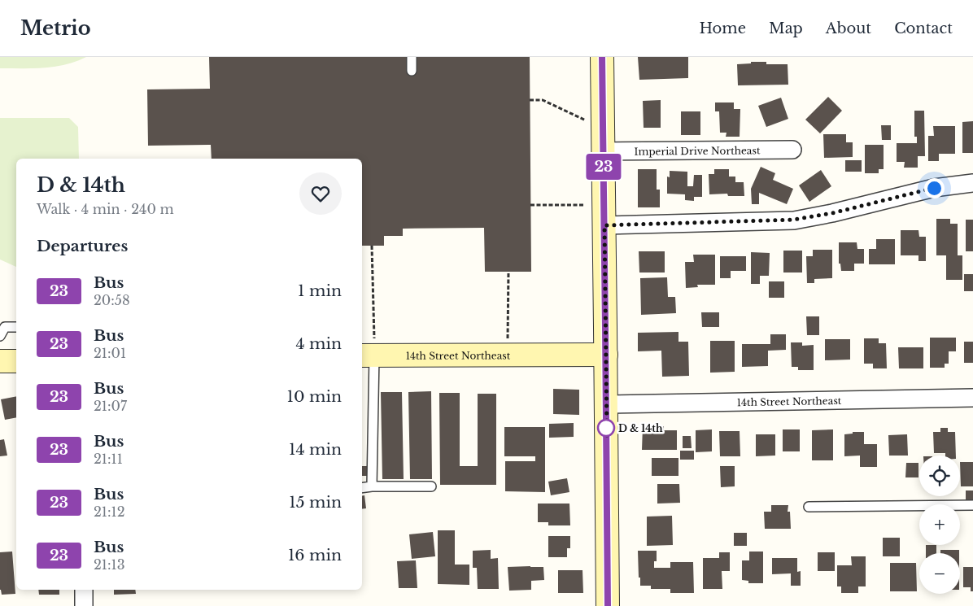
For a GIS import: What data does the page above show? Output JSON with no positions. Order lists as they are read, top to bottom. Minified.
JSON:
{"streets":{"street":["Imperial Drive Northeast","14th Street Northeast"]},"places":["D & 14th"],"lines":["bus line 23"],"page":{"header":"Metrio","nav":["Home","Map","About","Contact"],"on_map":"23","heading":[["D & 14th","Walk · 4 min · 240 m"],"Departures"],"list":[{"mark":"23","name":"Bus","note":"20:58","value":"1 min"},{"mark":"23","name":"Bus","note":"21:01","value":"4 min"},{"mark":"23","name":"Bus","note":"21:07","value":"10 min"},{"mark":"23","name":"Bus","note":"21:11","value":"14 min"},{"mark":"23","name":"Bus","note":"21:12","value":"15 min"},{"mark":"23","name":"Bus","note":"21:13","value":"16 min"}],"map_buttons":["+","−"]}}
